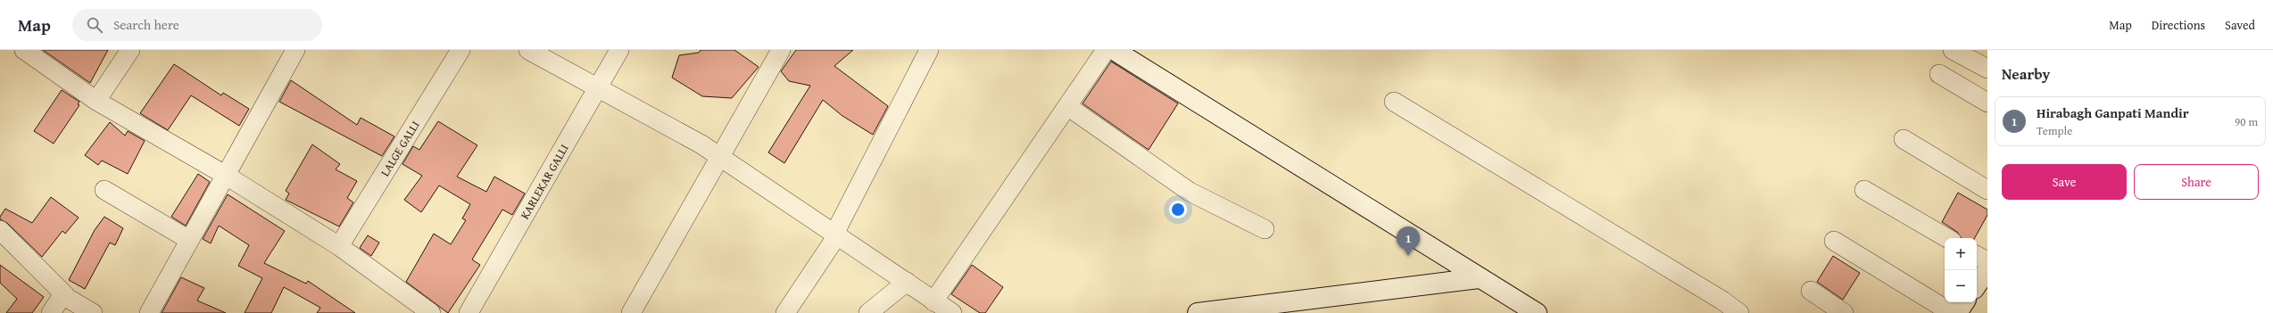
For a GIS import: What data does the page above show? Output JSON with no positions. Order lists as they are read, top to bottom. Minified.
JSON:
{"streets":{"street":["LALGE GALLI","KARLEKAR GALLI"]},"page":{"header":"Map","search":"Search here","nav":["Map","Directions","Saved"],"heading":"Nearby","list":[{"mark":"1","name":"Hirabagh Ganpati Mandir","note":"Temple","value":"90 m"}],"buttons":["Save","Share"],"pins":"1","map_buttons":["+","−"]}}
